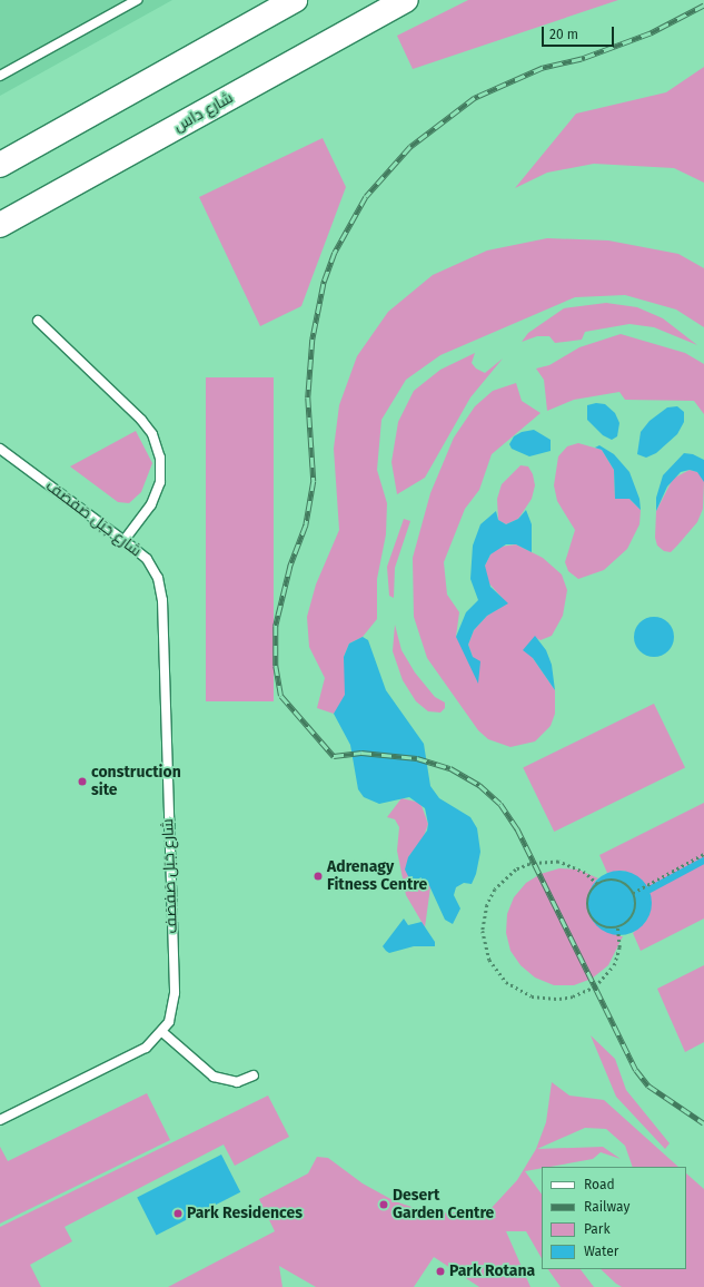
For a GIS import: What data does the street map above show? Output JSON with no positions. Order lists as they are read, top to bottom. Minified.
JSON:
{"streets":{"street":["شارع داس"],"lane":["شارع جَبَل صَفصَف"]},"places":["construction site","Adrenagy Fitness Centre","Desert Garden Centre","Park Residences","Park Rotana"],"legend":["Road","Railway","Park","Water"],"scale_bar":"20 m"}
